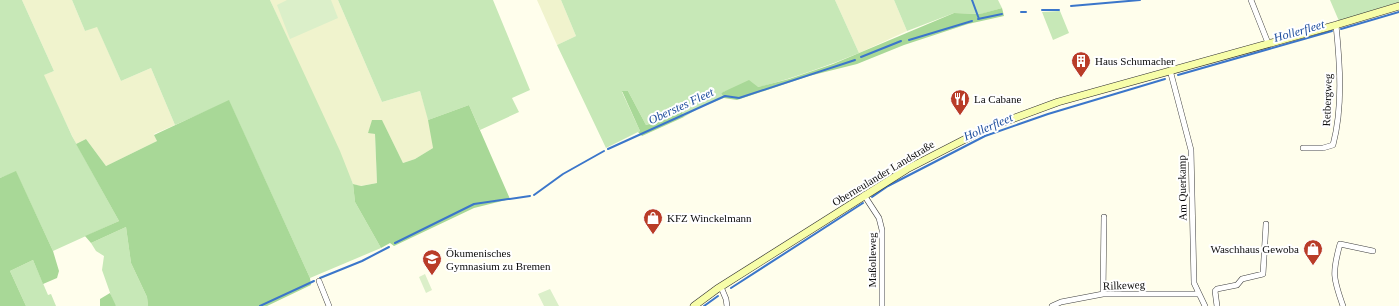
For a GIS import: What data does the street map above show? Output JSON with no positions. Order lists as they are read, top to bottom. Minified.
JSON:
{"streets":{"street":["Retbergweg","Oberneulander Landstraße","Am Querkamp","Maßolleweg","Rilkeweg"]},"crossings":[["Retbergweg","Oberneulander Landstraße"],["Oberneulander Landstraße","Am Querkamp"],["Oberneulander Landstraße","Maßolleweg"],["Am Querkamp","Rilkeweg"]],"water":["Hollerfleet","Oberstes Fleet"],"places":{"building":["Haus Schumacher"],"restaurant":["La Cabane"],"shop":["KFZ Winckelmann","Waschhaus Gewoba"],"school or university":["Ökumenisches Gymnasium zu Bremen"]}}
